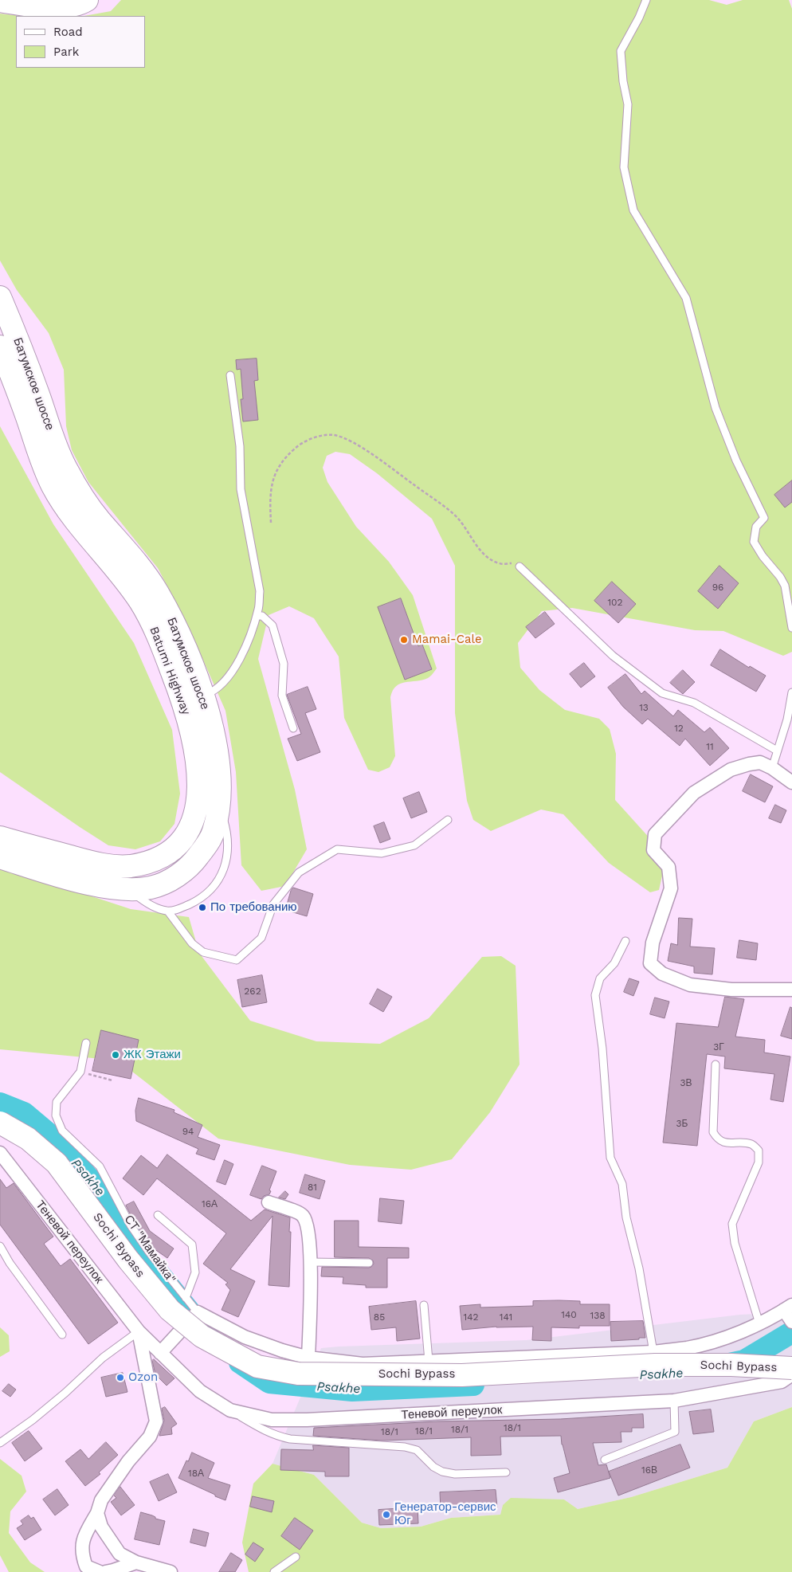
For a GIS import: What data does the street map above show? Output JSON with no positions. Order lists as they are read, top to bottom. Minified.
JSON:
{"streets":{"highway":["Батумское шоссе","Batumi Highway","Sochi Bypass"],"street":["Теневой переулок"],"lane":["СТ \"Мамайка\""]},"water":["Psakhe"],"places":["Mamai-Cale","По требованию","ЖК Этажи","Ozon","Генератор-сервис Юг"],"house_numbers":["96","102","13","12","11","262","3Г","3В","3Б","94","81","16А","140","138","85","142","141","18/1","18/1","18/1","18/1","16В","18А"],"legend":["Road","Park"]}
